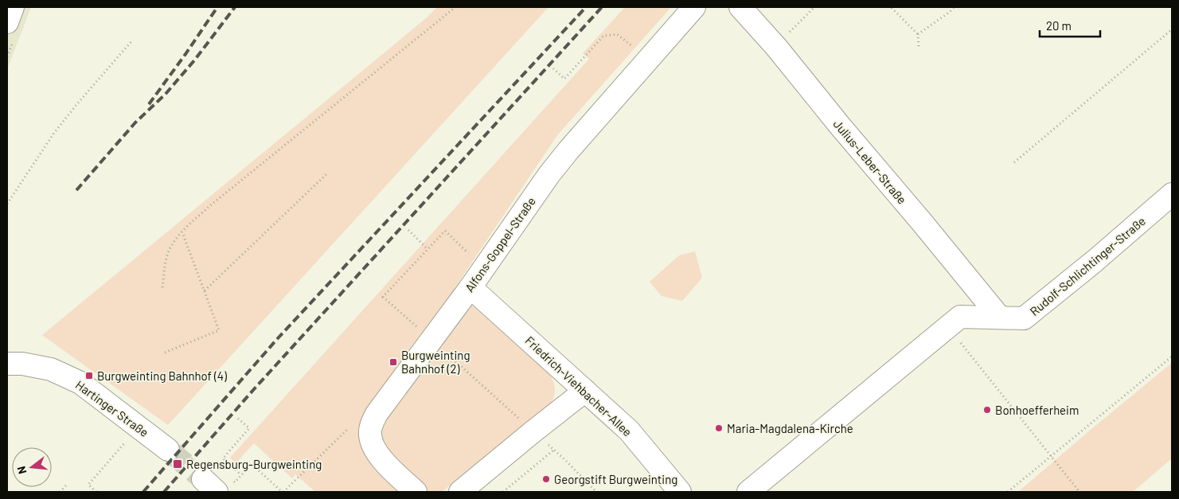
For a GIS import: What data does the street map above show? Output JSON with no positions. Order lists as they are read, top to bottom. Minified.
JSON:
{"streets":{"street":["Julius-Leber-Straße","Alfons-Goppel-Straße","Rudolf-Schlichtinger-Straße","Friedrich-Viehbacher-Allee","Hartinger Straße"]},"crossings":[["Julius-Leber-Straße","Rudolf-Schlichtinger-Straße"],["Alfons-Goppel-Straße","Friedrich-Viehbacher-Allee"]],"places":{"transit":["Burgweinting Bahnhof (2)","Burgweinting Bahnhof (4)","Regensburg-Burgweinting"],"other":["Bonhoefferheim","Maria-Magdalena-Kirche","Georgstift Burgweinting"]},"scale_bar":"20 m","north":"left"}
